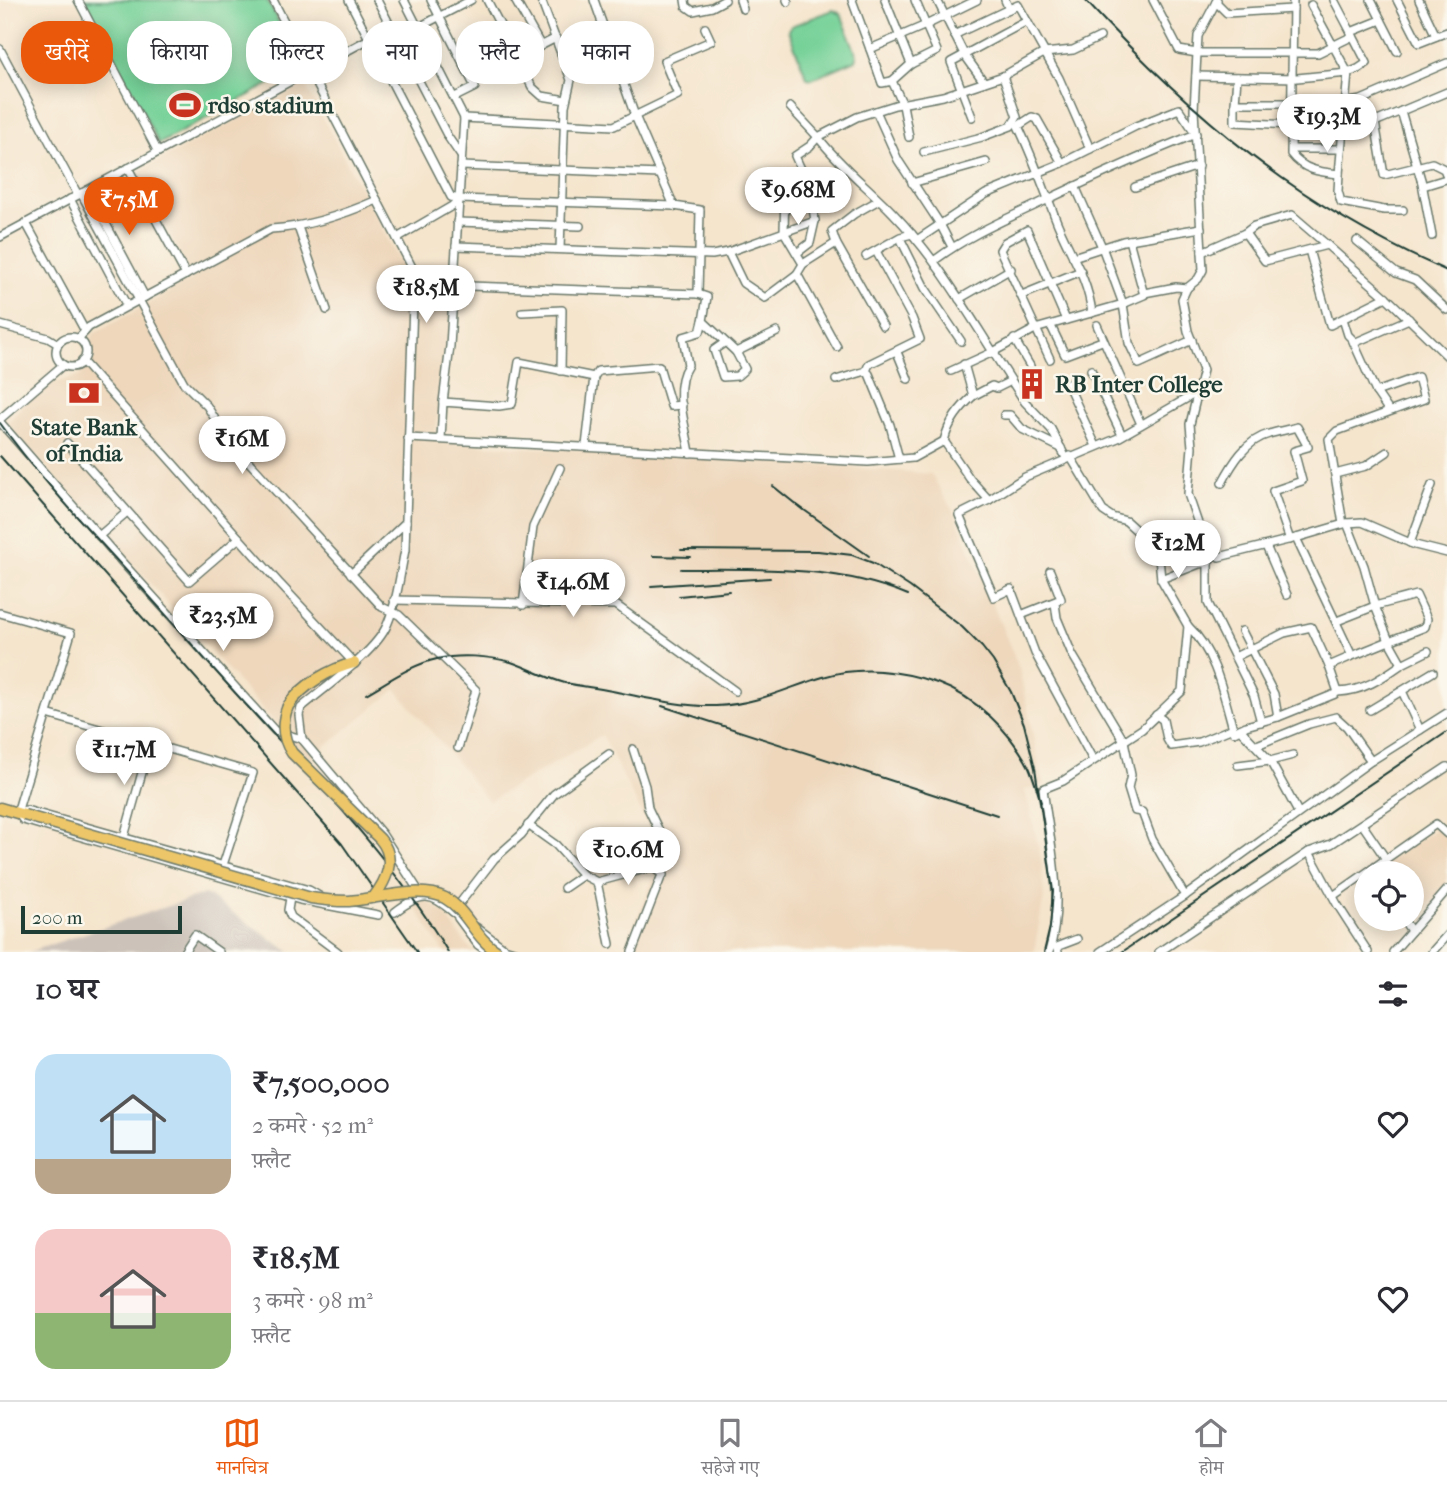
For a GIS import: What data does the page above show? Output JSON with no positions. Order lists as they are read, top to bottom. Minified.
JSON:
{"places":{"sports":["rdso stadium"],"building":["RB Inter College"],"bank":["State Bank of India"]},"scale_bar":"200 m","page":{"chip":["खरीदें","किराया","फ़िल्टर","नया","फ़्लैट","मकान"],"price":["₹19.3M","₹9.68M","₹7.5M","₹18.5M","₹16M","₹12M","₹14.6M","₹23.5M","₹11.7M","₹10.6M"],"scale":"200 m","heading":"10 घर","list":[{"name":"₹7,500,000","note":"2 कमरे · 52 m² · फ़्लैट"},{"name":"₹18.5M","note":"3 कमरे · 98 m² · फ़्लैट"}],"tabs":["मानचित्र","सहेजे गए","होम"]}}
